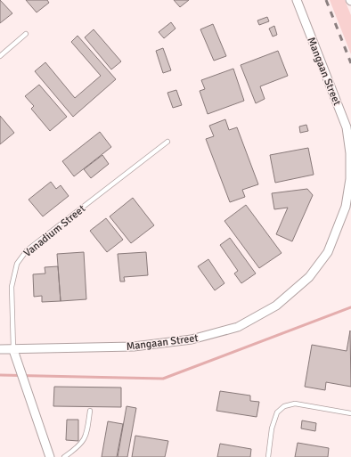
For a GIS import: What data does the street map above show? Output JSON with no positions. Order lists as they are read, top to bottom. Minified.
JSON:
{"streets":{"street":["Mangaan Street","Vanadium Street"]},"crossings":[["Mangaan Street","Vanadium Street"]]}
